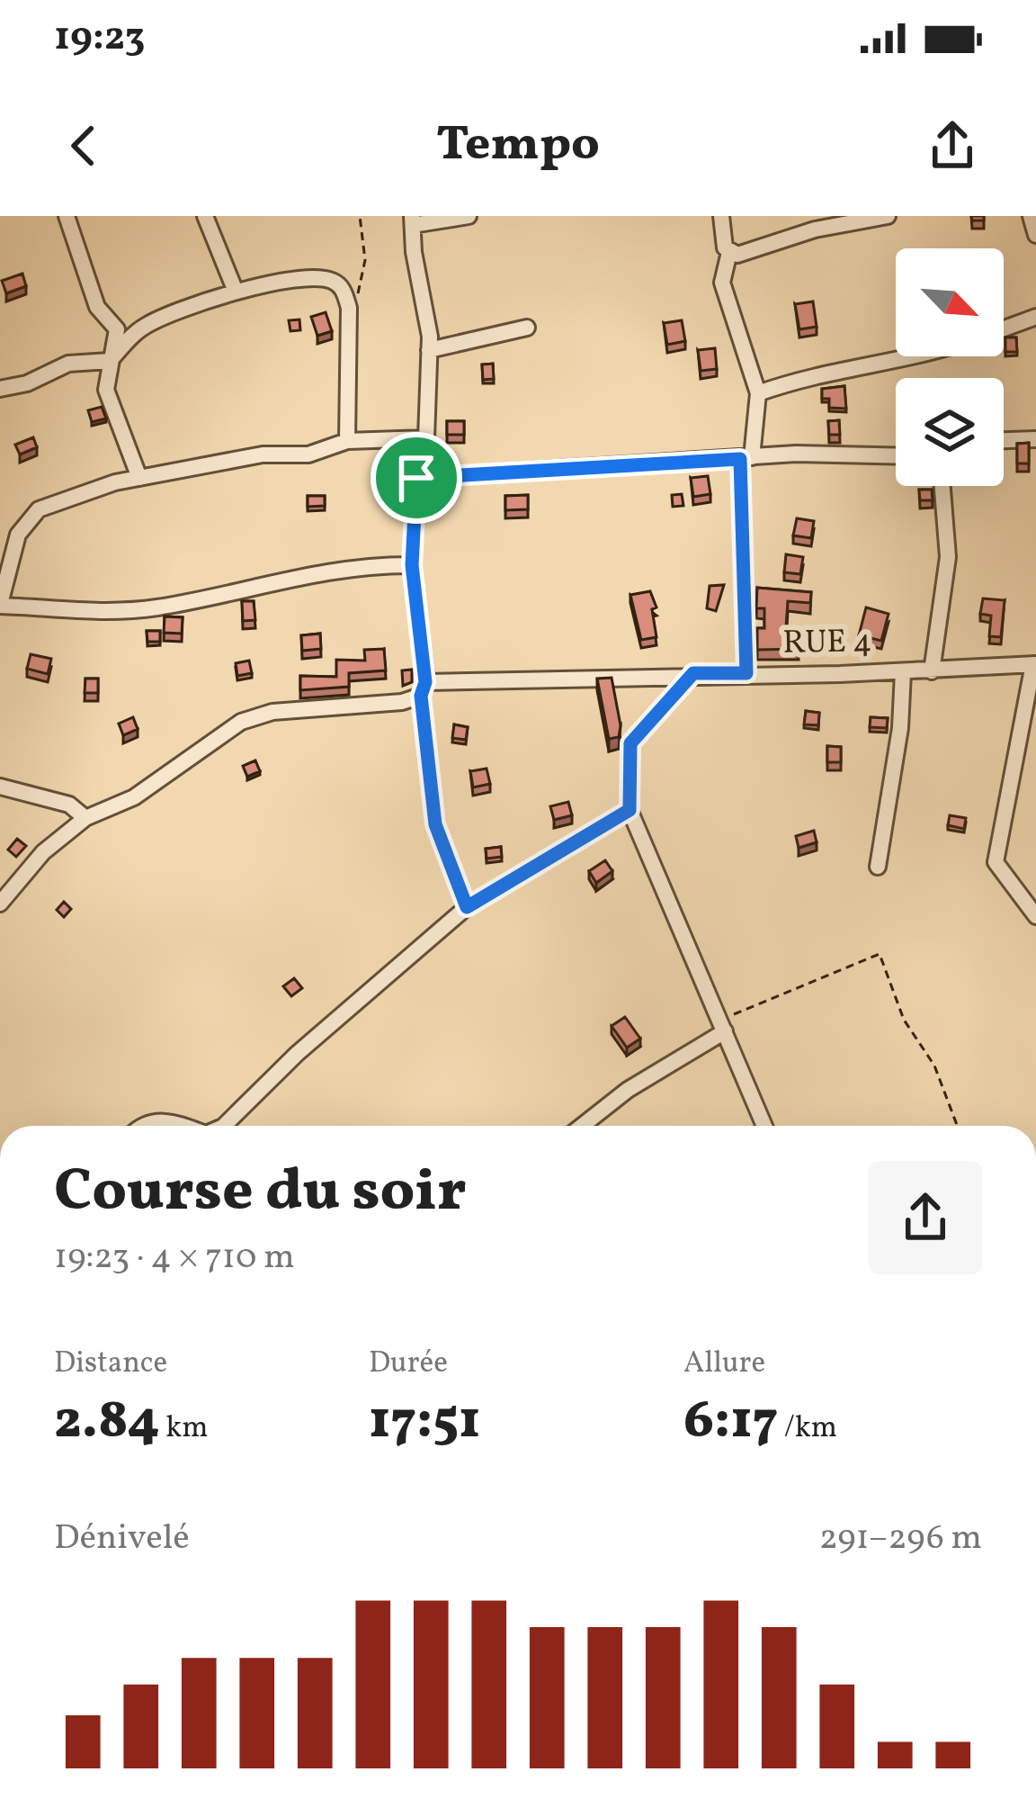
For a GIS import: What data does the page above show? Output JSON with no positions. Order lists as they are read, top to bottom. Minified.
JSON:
{"streets":{"street":["RUE 4"]},"north":"bottom right","page":{"status":"19:23","header":"Tempo","heading":["Course du soir","19:23 · 4 × 710 m"],"stats":[["Distance","2.84 km"],["Durée","17:51"],["Allure","6:17 /km"]],"chart":["Dénivelé","291–296 m"]}}
